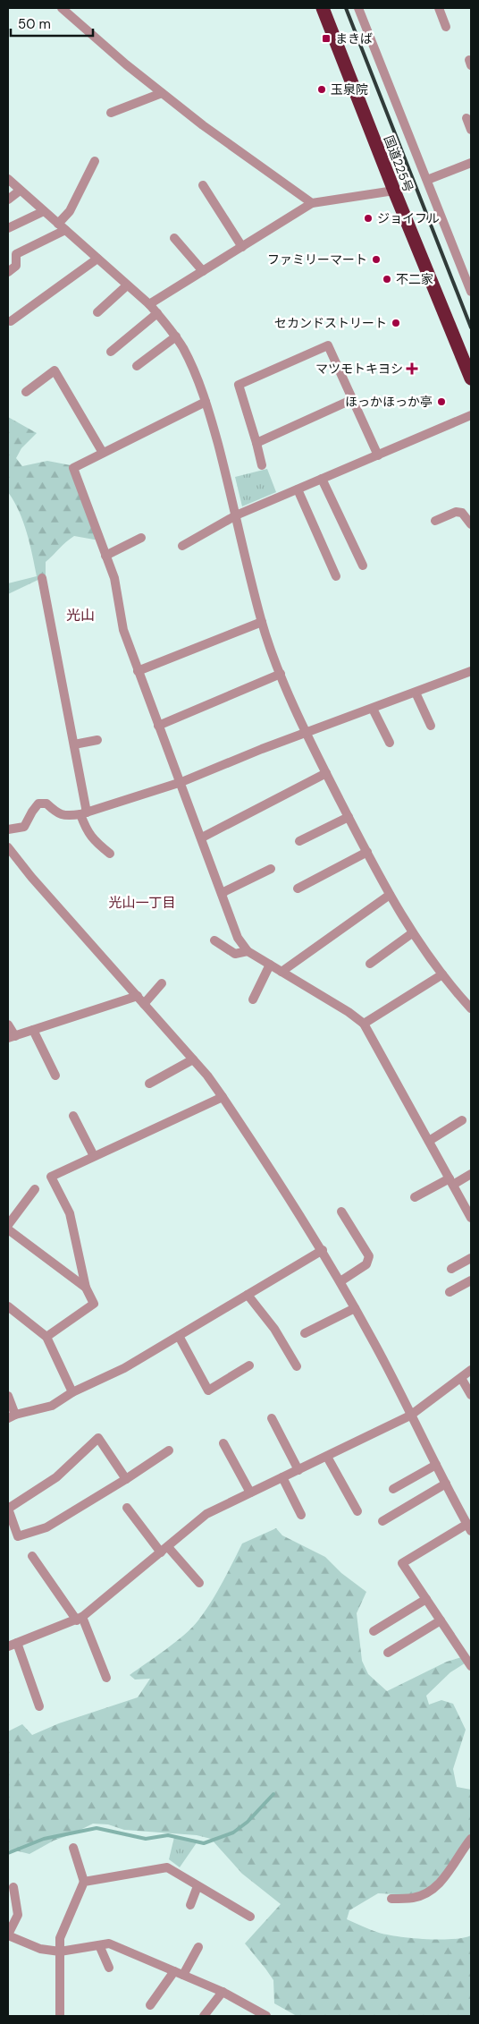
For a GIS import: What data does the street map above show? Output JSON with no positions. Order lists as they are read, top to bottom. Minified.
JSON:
{"streets":{"highway":["国道225号"]},"districts":["光山","光山一丁目"],"places":{"transit":["まきば"],"other":["玉泉院","ジョイフル","ファミリーマート","不二家","セカンドストリート","ほっかほっか亭"],"health":["マツモトキヨシ"]},"scale_bar":"50 m"}
